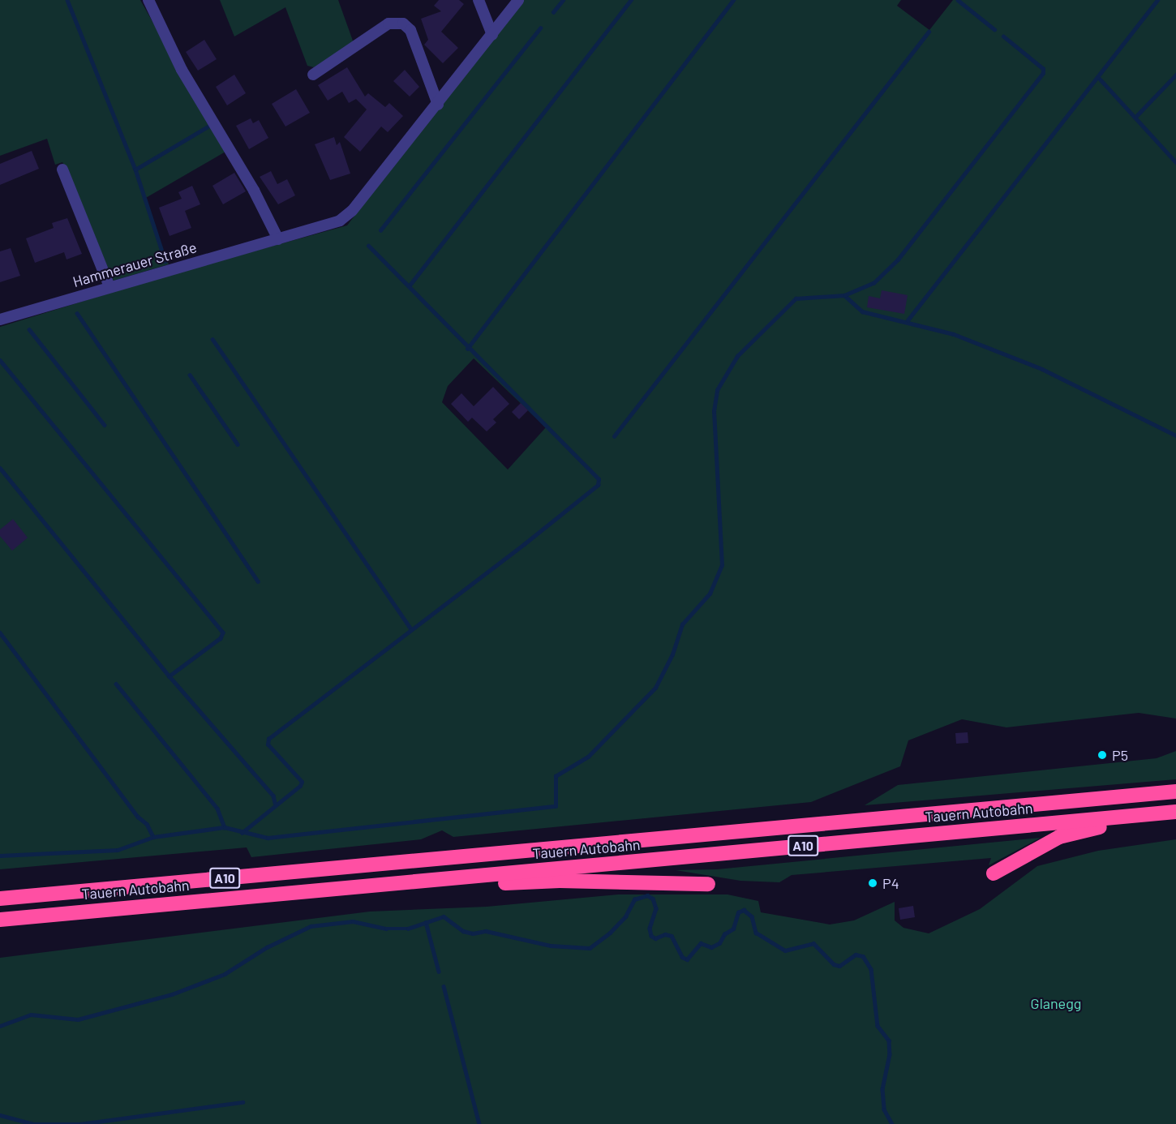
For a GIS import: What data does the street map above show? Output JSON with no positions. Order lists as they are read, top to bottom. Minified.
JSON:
{"streets":{"highway":["Tauern Autobahn","A10"],"street":["Hammerauer Straße"]},"parks":["Glanegg"],"places":["P5","P4"]}
